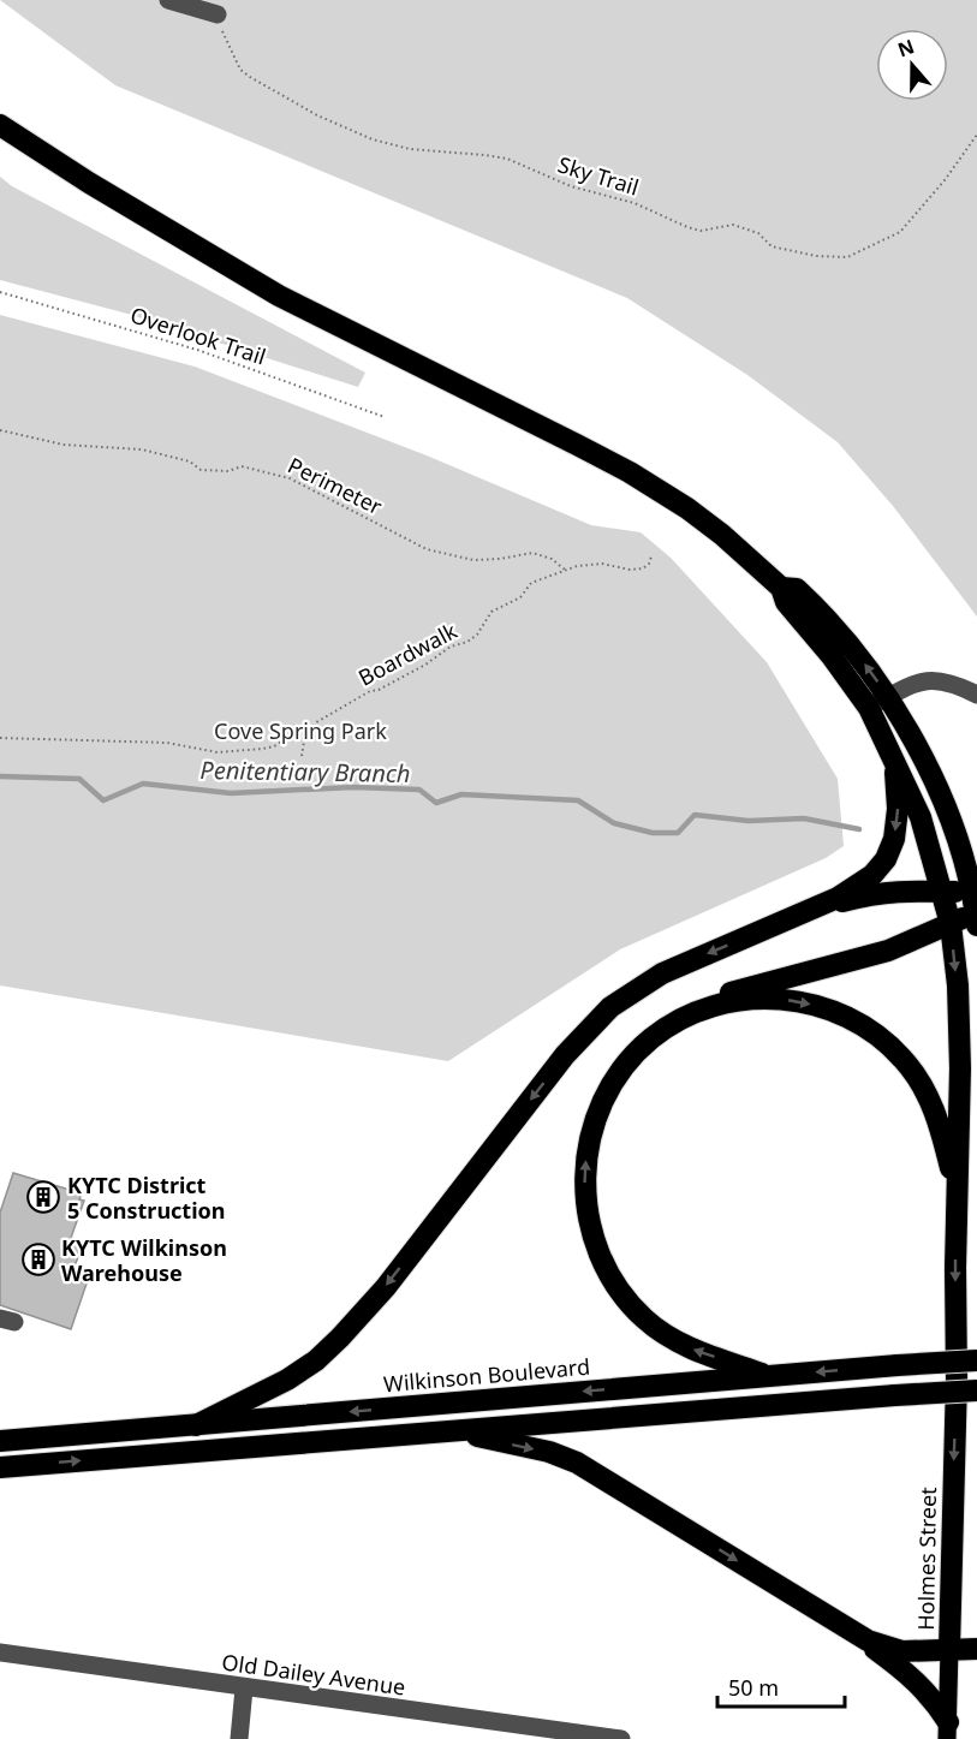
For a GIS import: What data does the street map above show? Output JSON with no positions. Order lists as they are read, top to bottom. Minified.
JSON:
{"streets":{"highway":["Wilkinson Boulevard","Holmes Street"],"street":["Old Dailey Avenue"],"path":["Sky Trail","Overlook Trail","Perimeter","Boardwalk"]},"crossings":[["Perimeter","Boardwalk"]],"one_way":["Holmes Street"],"water":["Penitentiary Branch"],"parks":["Cove Spring Park"],"places":{"building":["KYTC District 5 Construction","KYTC Wilkinson Warehouse"]},"scale_bar":"50 m","north":"top"}
